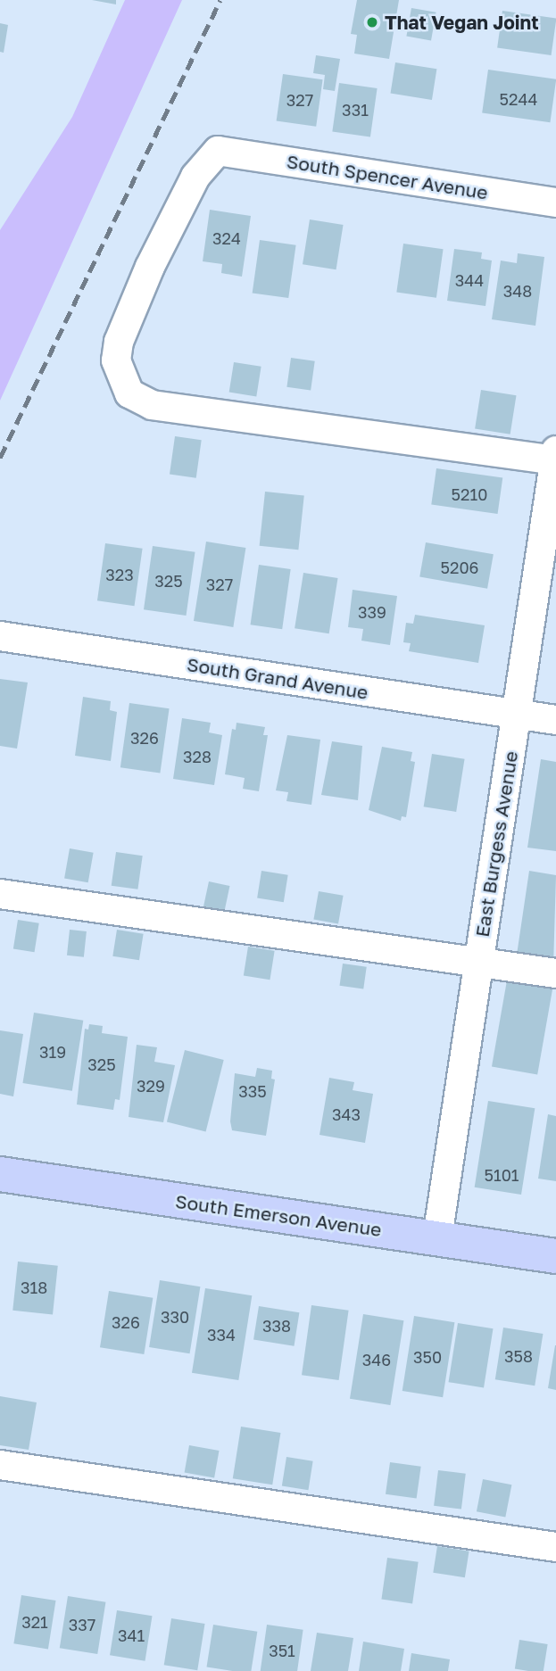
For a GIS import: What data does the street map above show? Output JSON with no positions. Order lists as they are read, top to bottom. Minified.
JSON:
{"streets":{"main road":["South Emerson Avenue"],"street":["South Spencer Avenue","South Grand Avenue","East Burgess Avenue"]},"crossings":[["South Spencer Avenue","East Burgess Avenue"],["South Grand Avenue","East Burgess Avenue"],["East Burgess Avenue","South Emerson Avenue"]],"places":["That Vegan Joint"],"house_numbers":["5244","327","331","324","344","348","5210","5206","323","325","327","339","326","328","319","325","329","335","343","5101","318","330","326","338","334","358","350","346","321","337","341","351"]}
